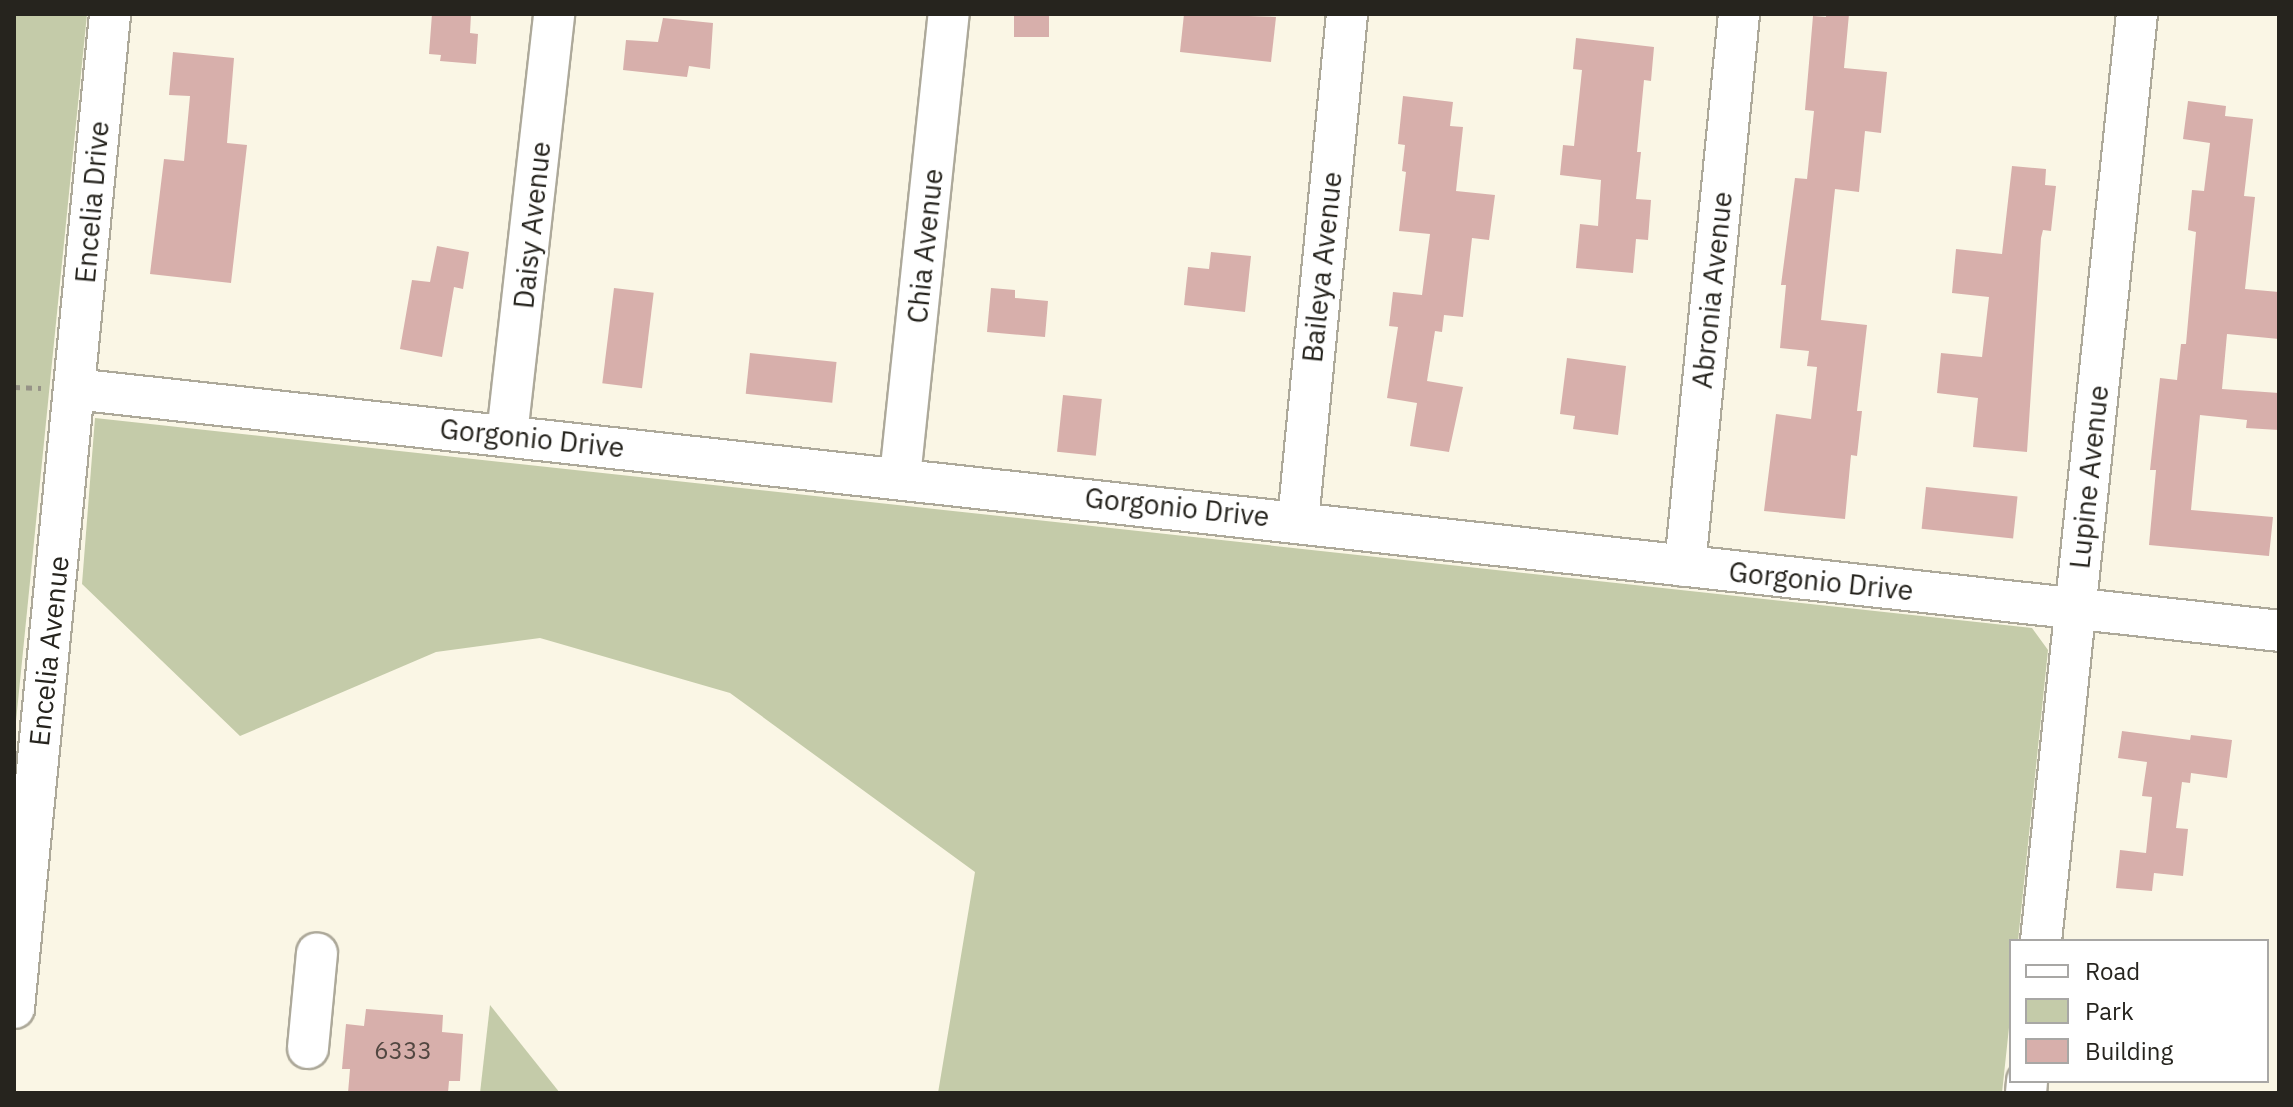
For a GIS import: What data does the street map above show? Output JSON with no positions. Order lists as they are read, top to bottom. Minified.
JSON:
{"streets":{"street":["Encelia Drive","Daisy Avenue","Chia Avenue","Baileya Avenue","Abronia Avenue","Gorgonio Drive","Lupine Avenue","Encelia Avenue"]},"crossings":[["Encelia Drive","Gorgonio Drive"],["Encelia Drive","Encelia Avenue"],["Daisy Avenue","Gorgonio Drive"],["Chia Avenue","Gorgonio Drive"],["Baileya Avenue","Gorgonio Drive"],["Abronia Avenue","Gorgonio Drive"],["Gorgonio Drive","Lupine Avenue"],["Gorgonio Drive","Encelia Avenue"]],"house_numbers":["6333"],"legend":["Road","Park","Building"]}
